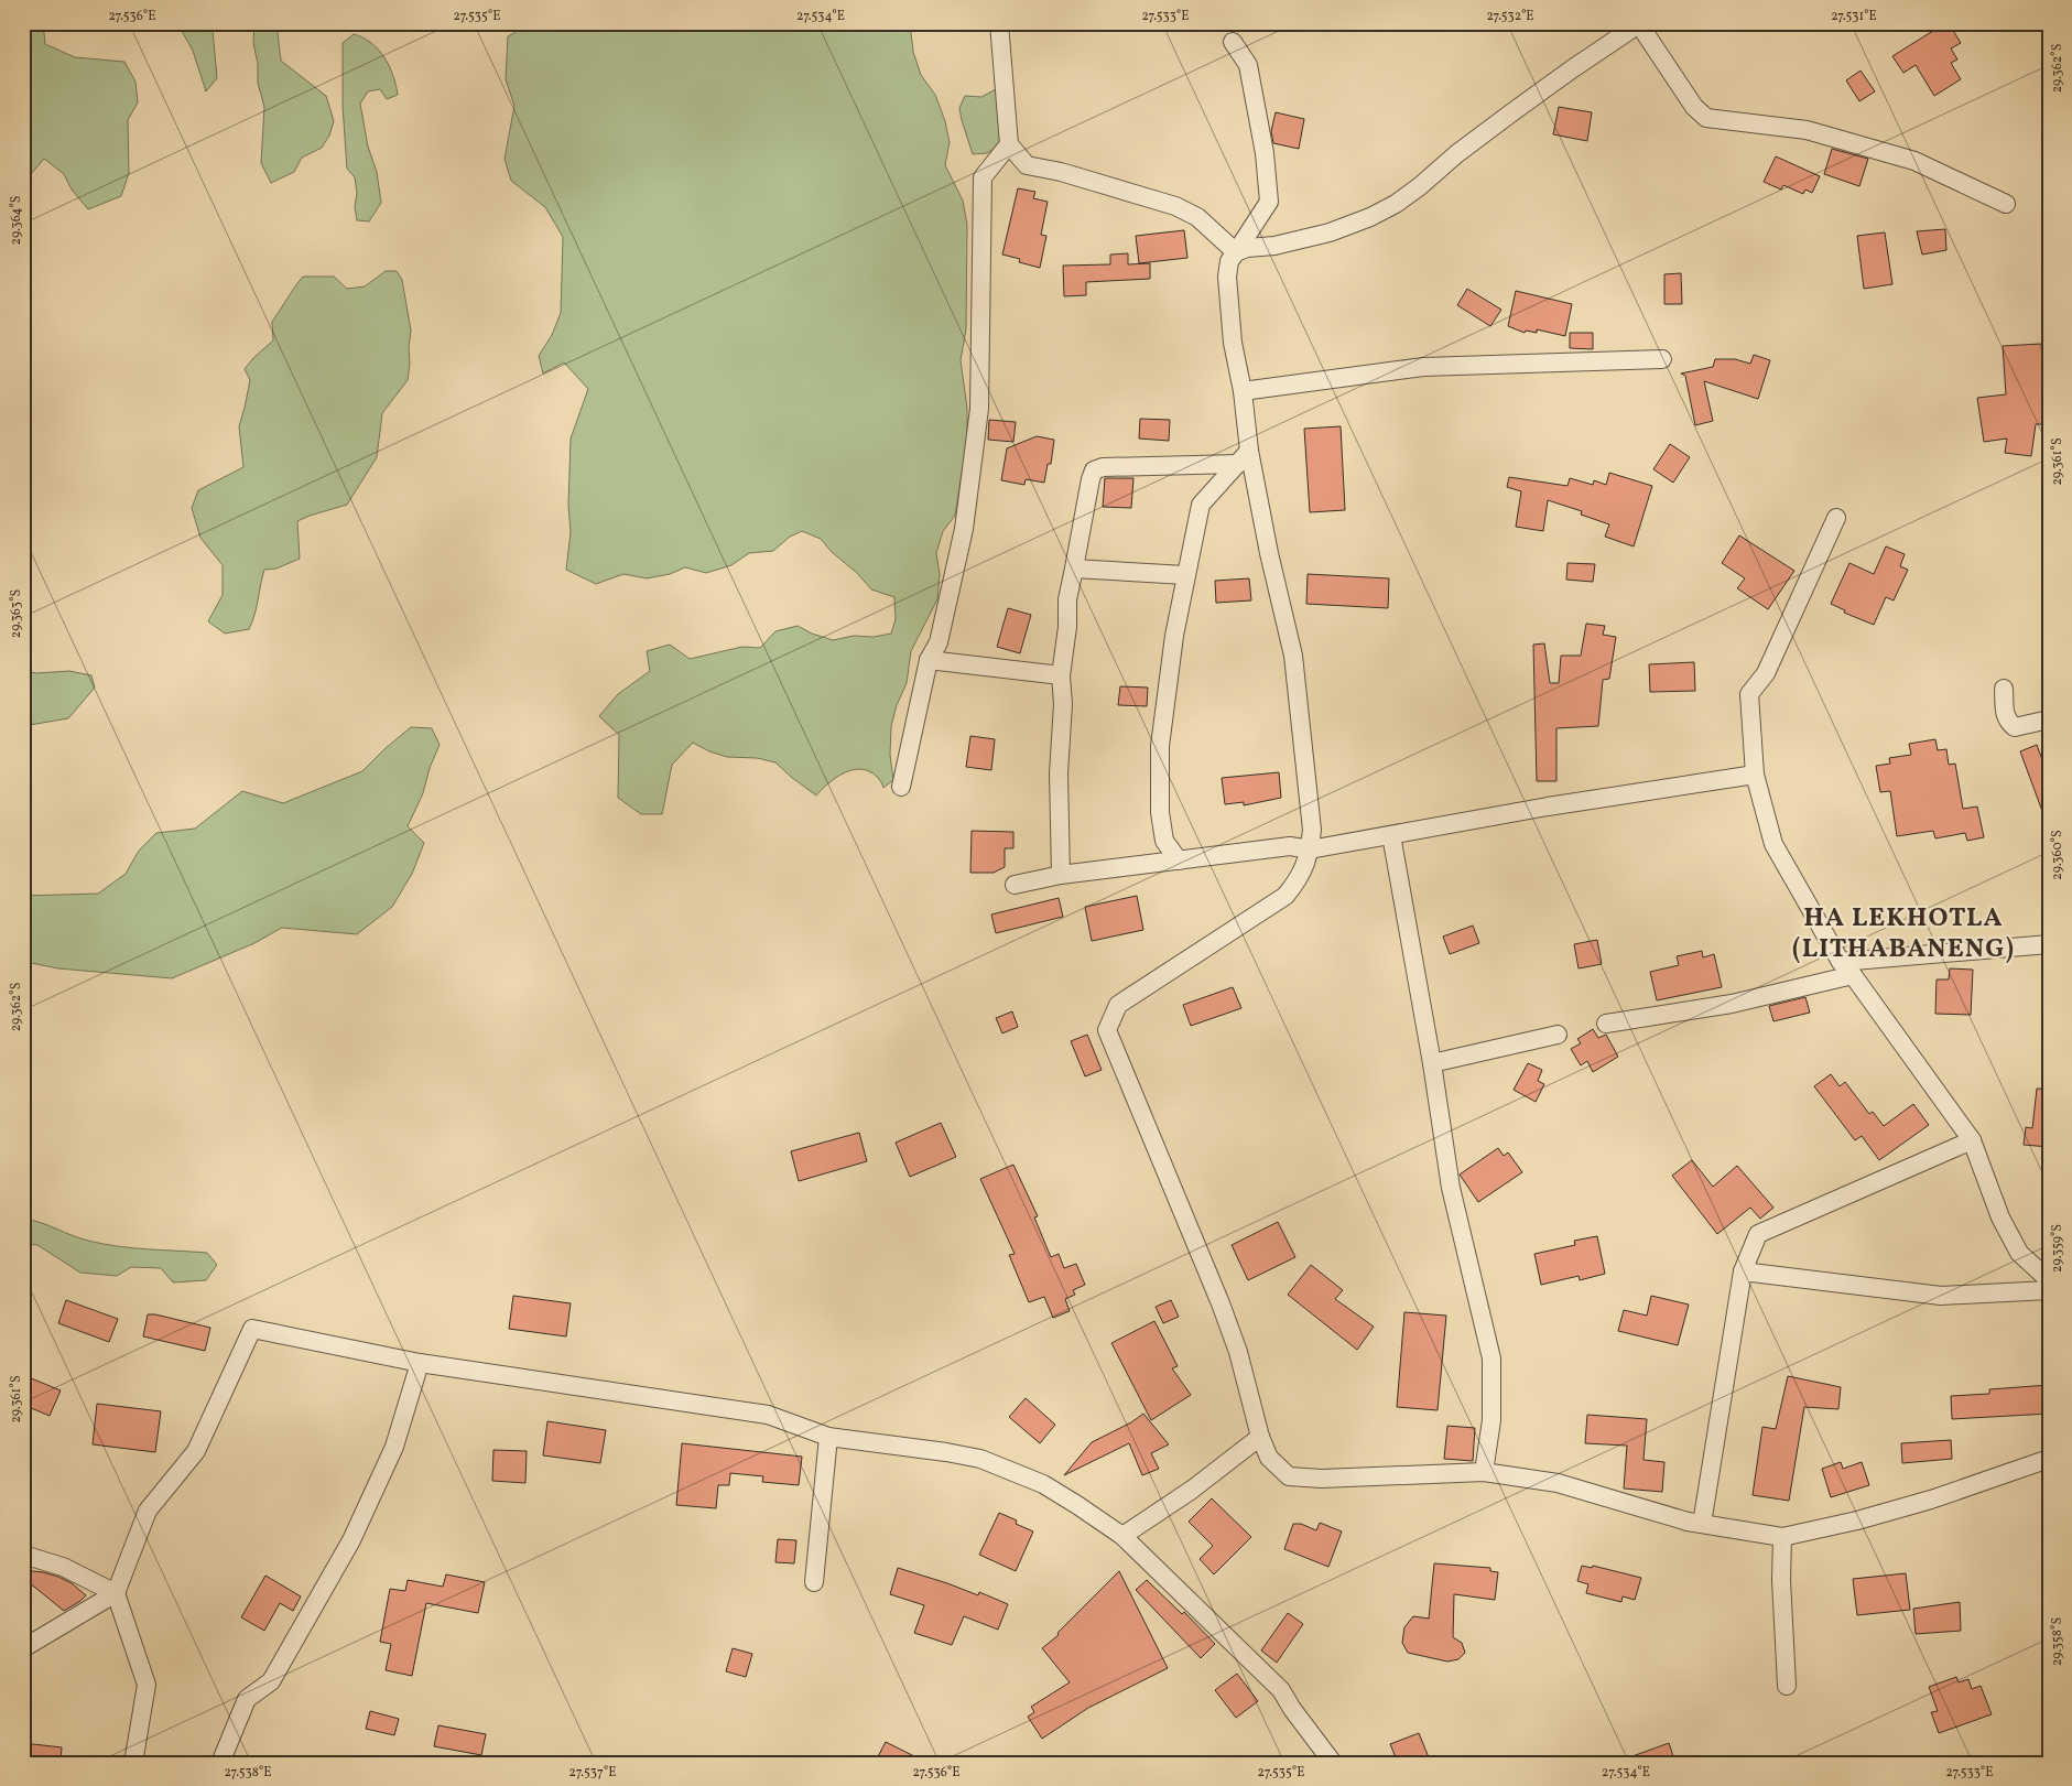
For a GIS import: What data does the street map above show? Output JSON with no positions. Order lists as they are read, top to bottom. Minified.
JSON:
{"districts":["HA LEKHOTLA (LITHABANENG)"],"coordinates":["27.536°E","27.535°E","27.534°E","27.533°E","27.532°E","27.531°E","29.362°S","29.364°S","29.361°S","29.363°S","29.360°S","29.359°S","29.358°S","27.538°E","27.537°E"]}
